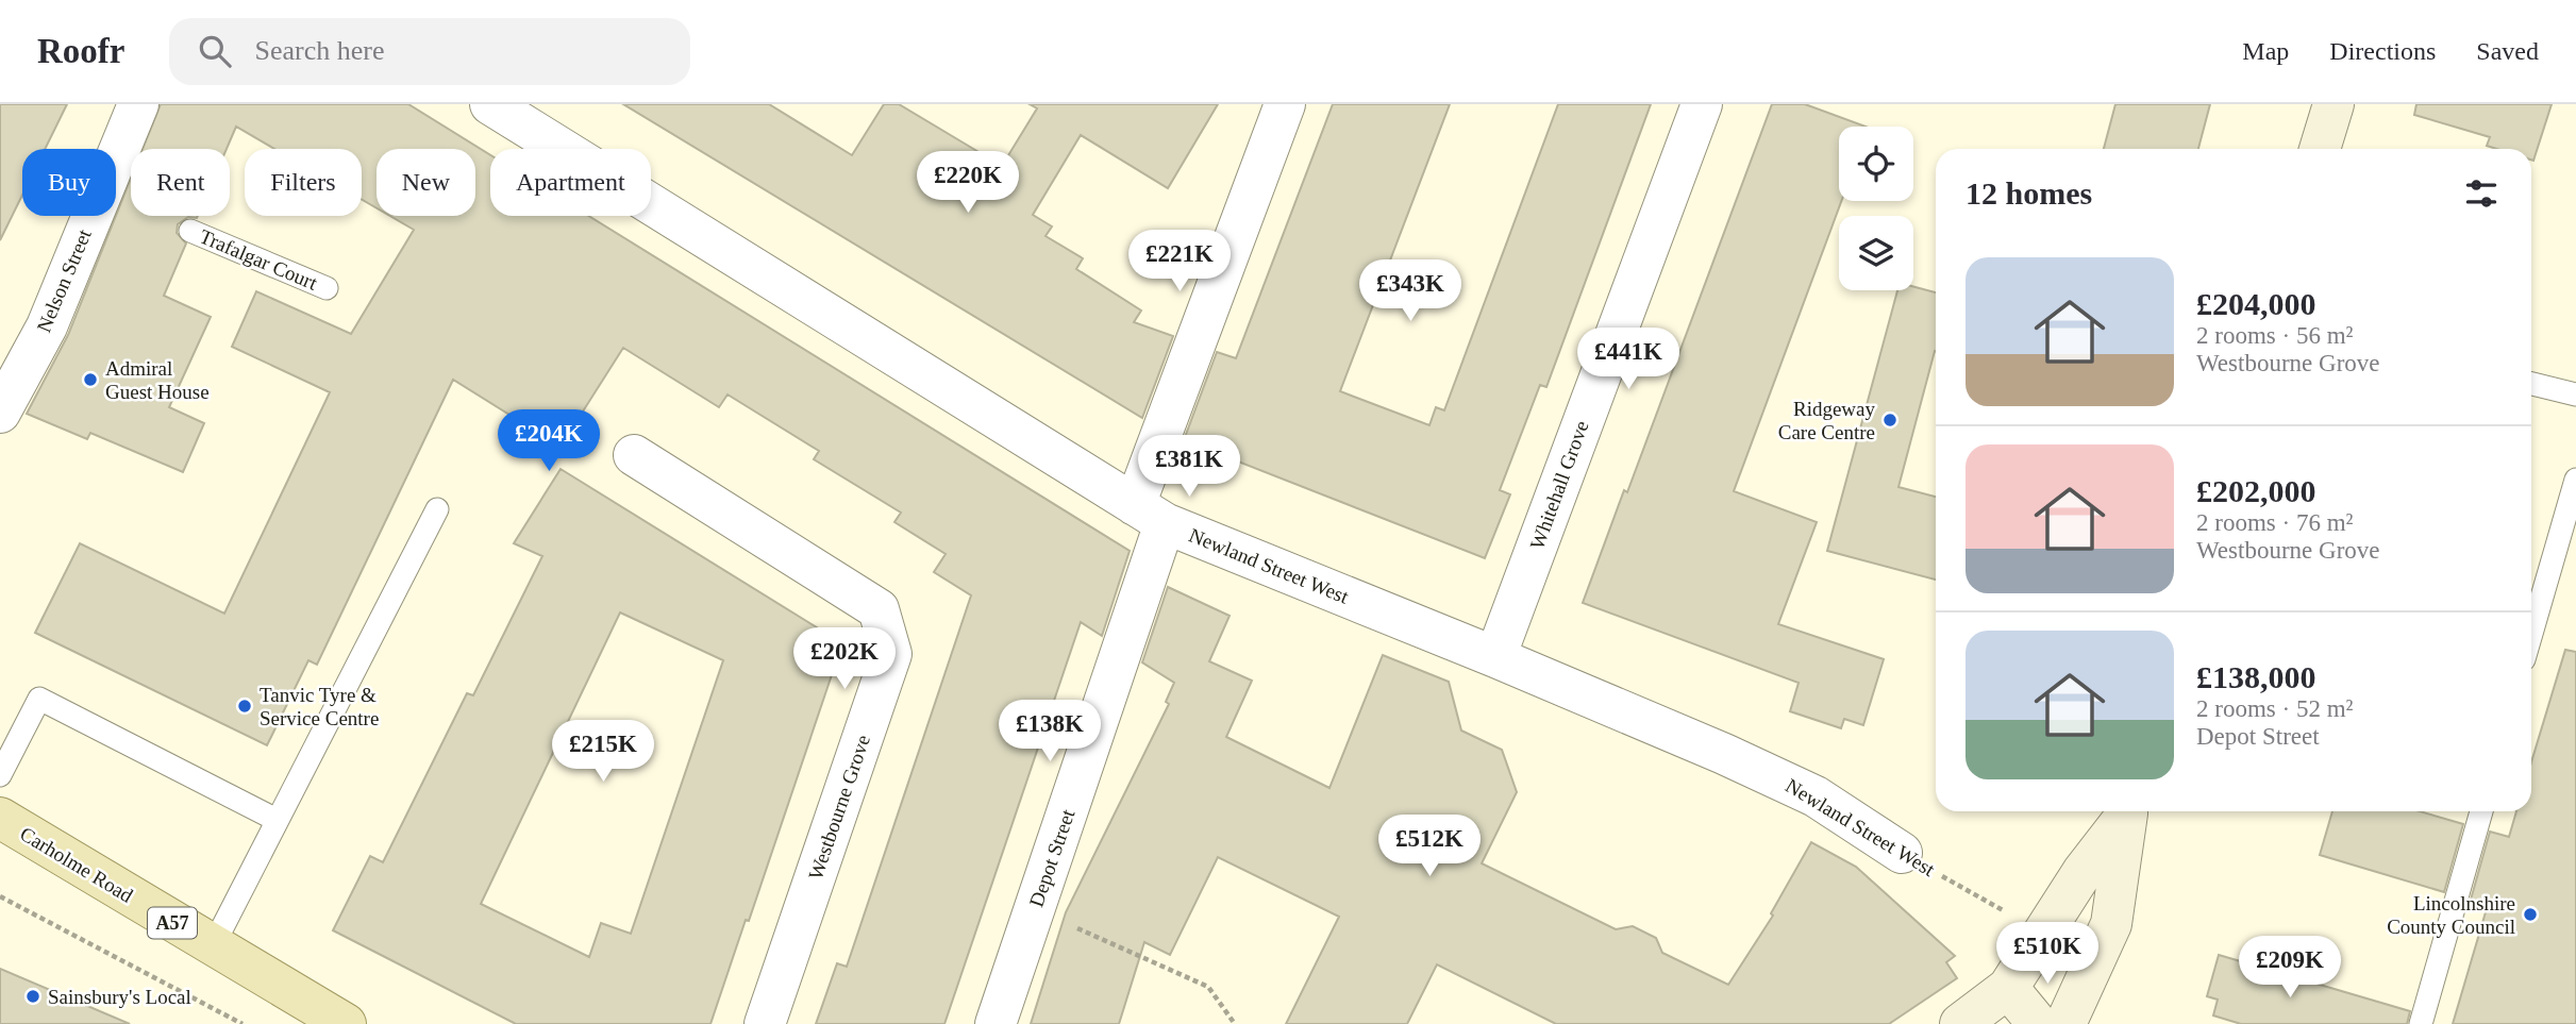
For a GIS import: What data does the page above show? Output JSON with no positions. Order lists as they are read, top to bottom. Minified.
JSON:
{"streets":{"main road":["Carholme Road","A57"],"street":["Nelson Street","Whitehall Grove","Newland Street West","Westbourne Grove","Depot Street"],"lane":["Trafalgar Court"]},"crossings":[["Whitehall Grove","Newland Street West"],["Newland Street West","Depot Street"]],"places":["Admiral Guest House","Ridgeway Care Centre","Tanvic Tyre & Service Centre","Lincolnshire County Council","Sainsbury's Local"],"page":{"header":"Roofr","search":"Search here","nav":["Map","Directions","Saved"],"chip":["Buy","Rent","Filters","New","Apartment"],"heading":"12 homes","price":["£220K","£221K","£343K","£441K","£204K","£381K","£202K","£138K","£215K","£512K","£510K","£209K"],"list":[{"name":"£204,000","note":"2 rooms · 56 m² · Westbourne Grove"},{"name":"£202,000","note":"2 rooms · 76 m² · Westbourne Grove"},{"name":"£138,000","note":"2 rooms · 52 m² · Depot Street"}]}}
